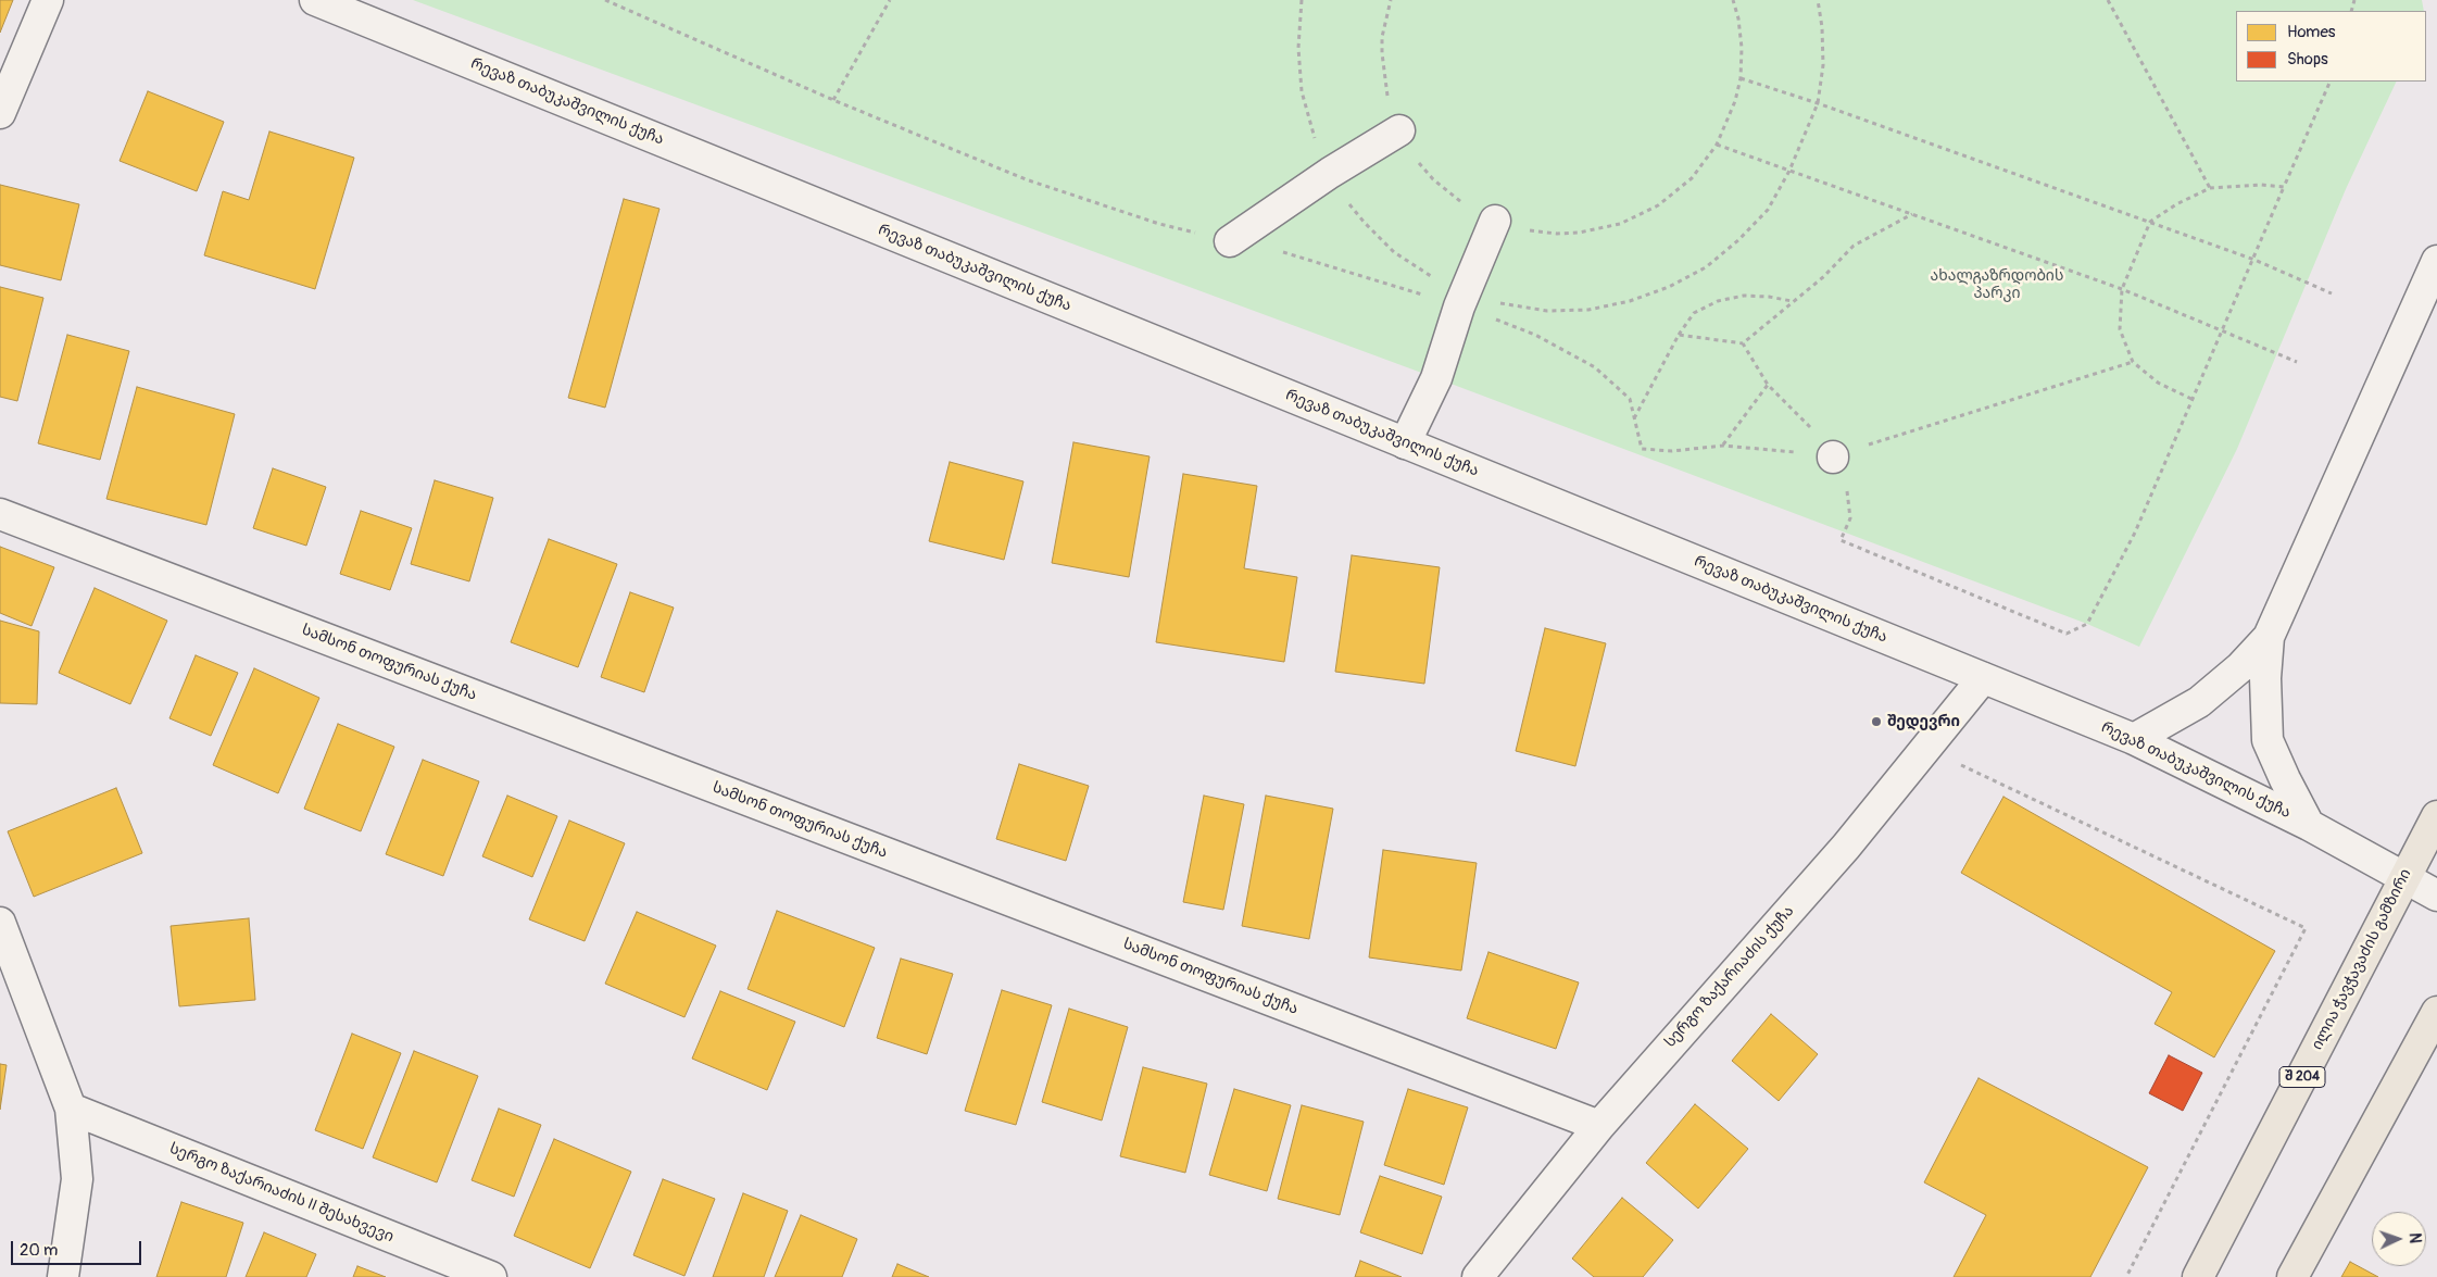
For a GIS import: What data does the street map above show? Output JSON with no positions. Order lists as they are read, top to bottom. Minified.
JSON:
{"streets":{"main road":["ილია ჭავჭავაძის გამზირი","შ 204"],"street":["რევაზ თაბუკაშვილის ქუჩა","სამსონ თოფურიას ქუჩა","სერგო ზაქარიაძის ქუჩა","სერგო ზაქარიაძის II შესახვევი"]},"crossings":[["რევაზ თაბუკაშვილის ქუჩა","ილია ჭავჭავაძის გამზირი"],["რევაზ თაბუკაშვილის ქუჩა","სერგო ზაქარიაძის ქუჩა"],["სამსონ თოფურიას ქუჩა","სერგო ზაქარიაძის ქუჩა"]],"parks":["ახალგაზრდობის პარკი"],"places":["შედევრი"],"legend":["Homes","Shops"],"scale_bar":"20 m","north":"right"}
